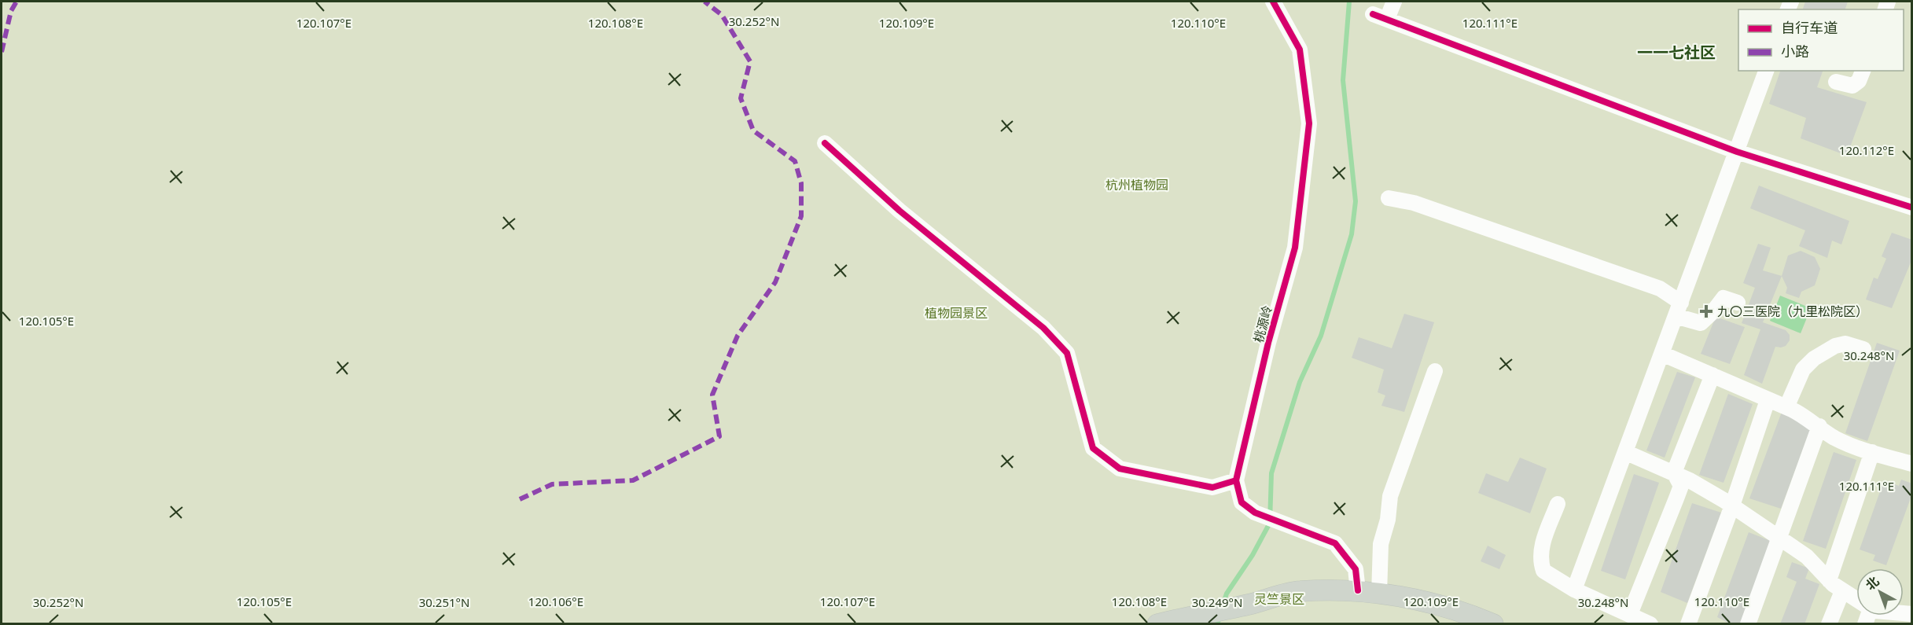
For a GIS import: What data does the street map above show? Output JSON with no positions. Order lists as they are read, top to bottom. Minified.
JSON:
{"streets":{"street":["桃源岭"]},"districts":["一一七社区"],"parks":["杭州植物园","植物园景区","灵竺景区"],"places":{"health":["九〇三医院（九里松院区）"]},"legend":["自行车道","小路"],"north":"top left","coordinates":["30.252°N","120.109°E","120.111°E","120.107°E","120.108°E","120.110°E","120.112°E","120.105°E","30.248°N","120.106°E","30.251°N","30.249°N"]}
